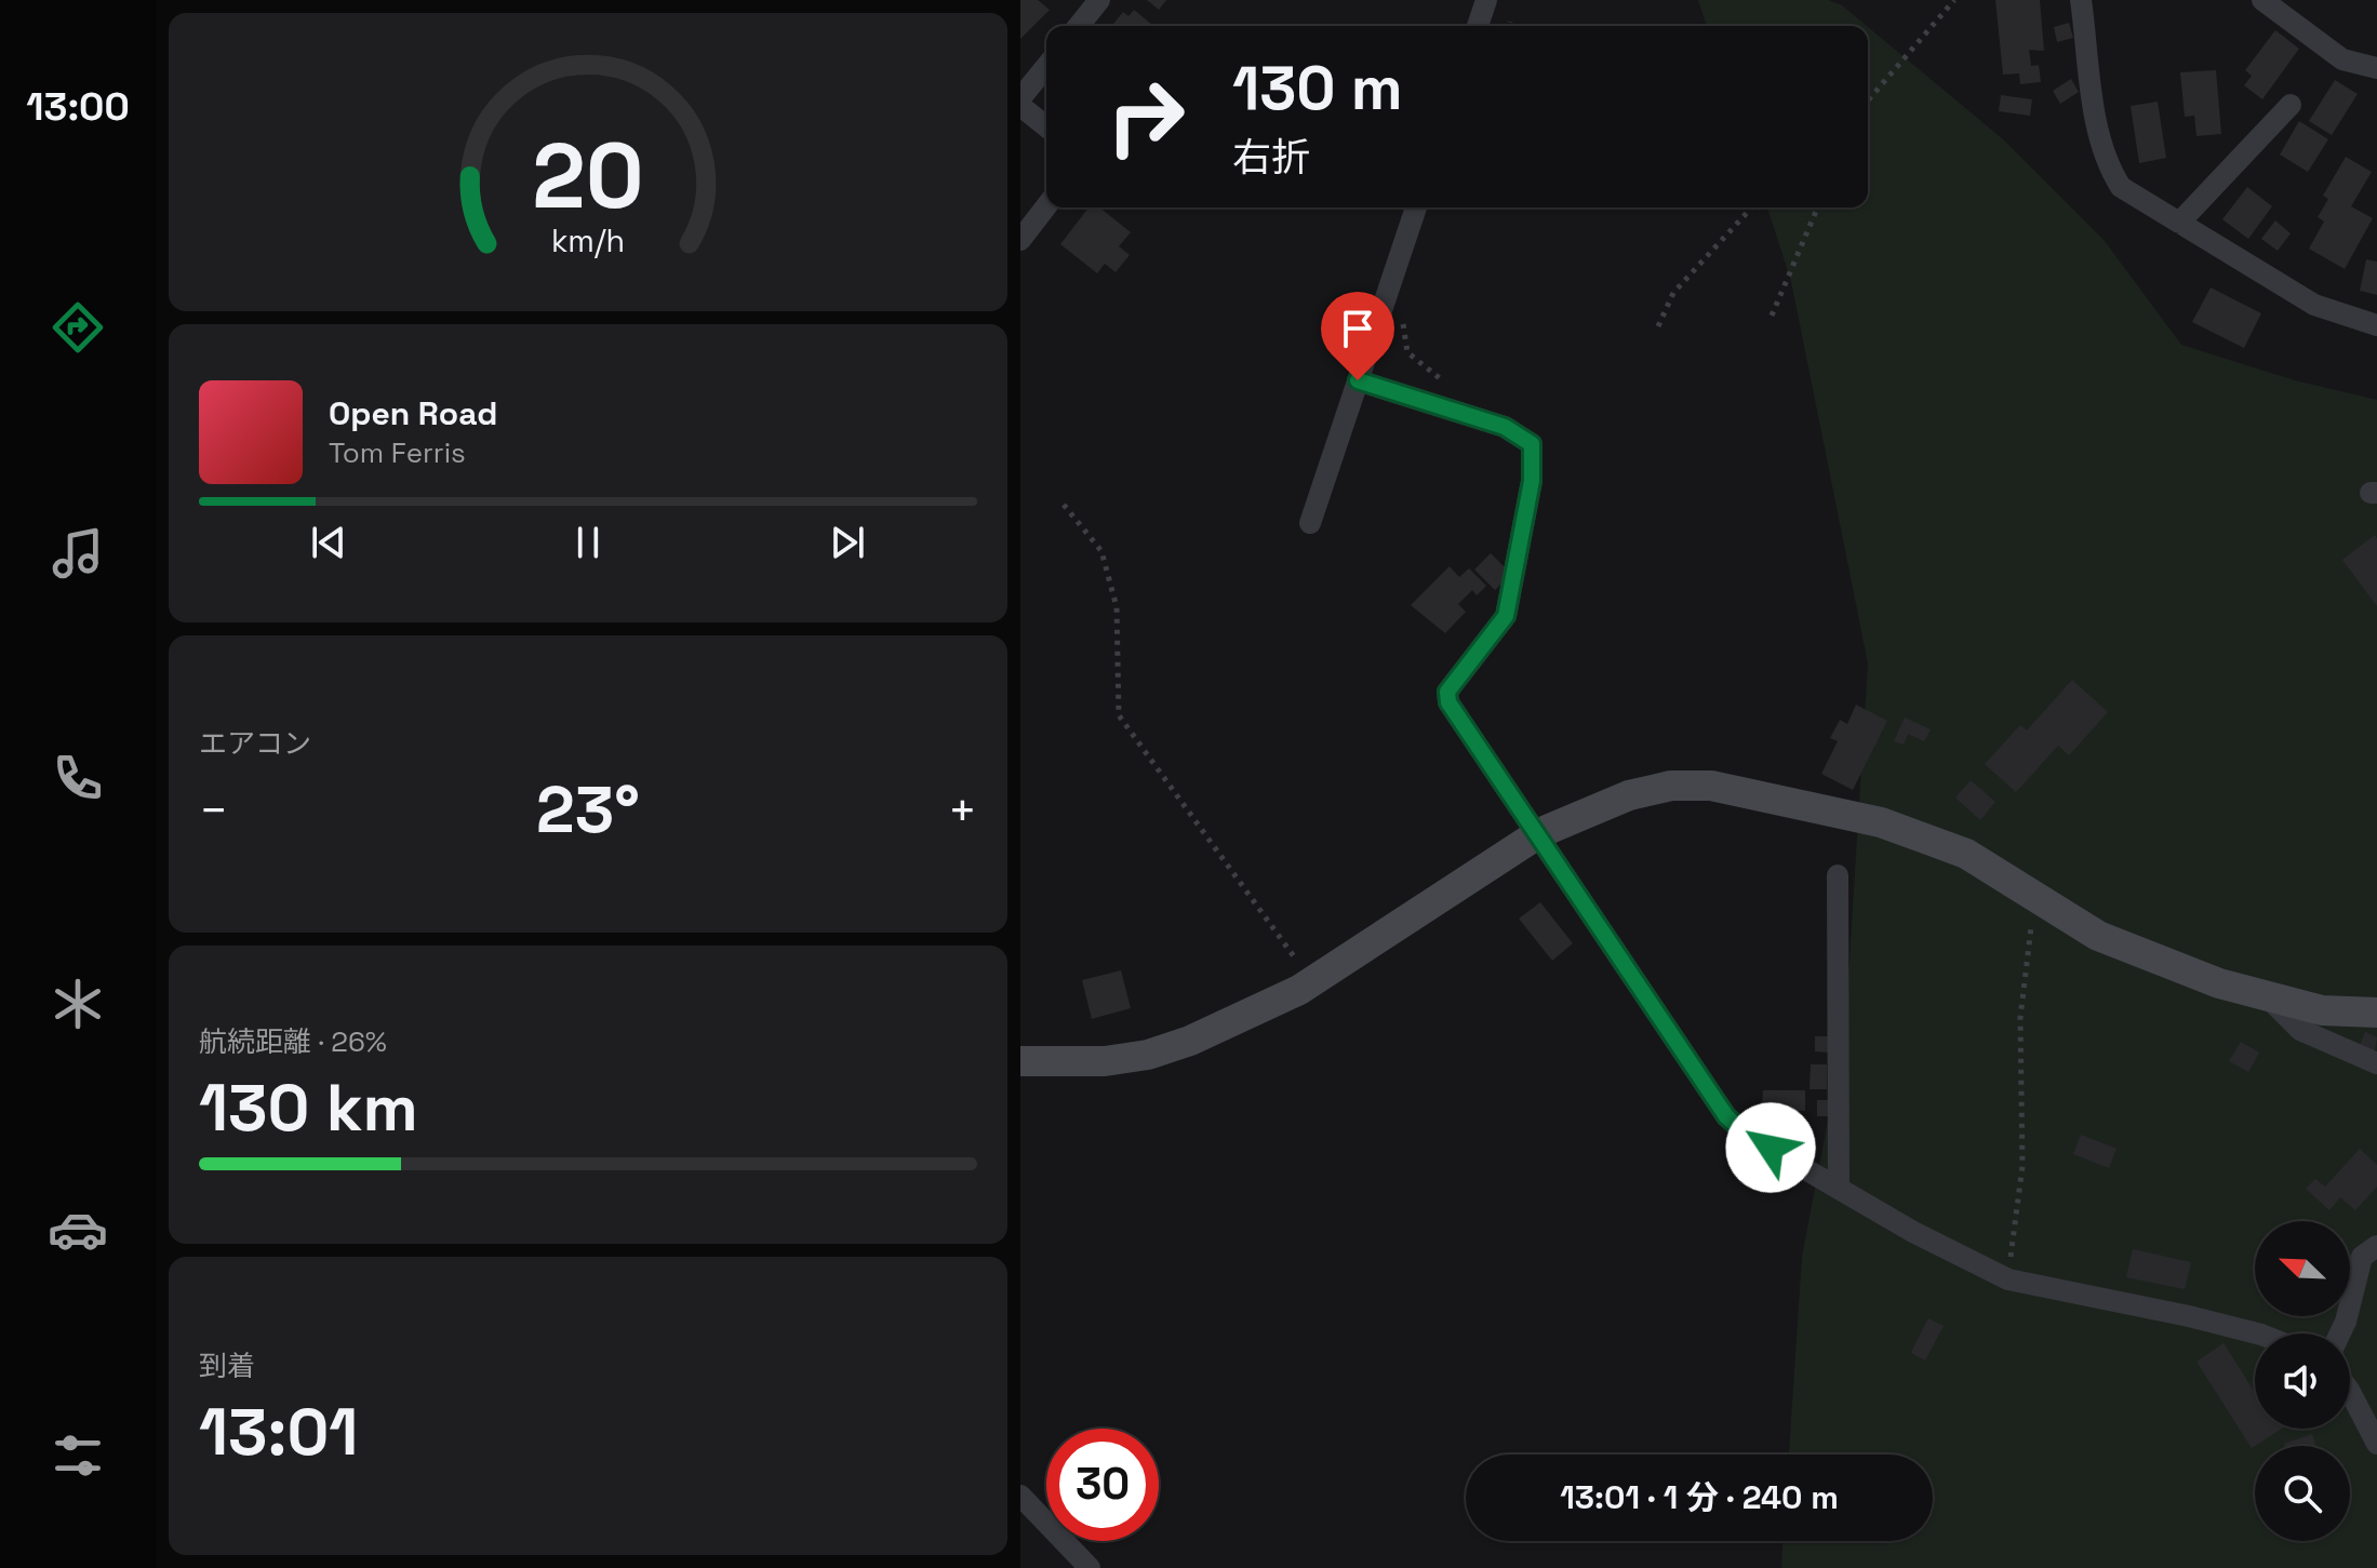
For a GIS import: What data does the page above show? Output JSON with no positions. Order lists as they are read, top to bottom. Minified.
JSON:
{"north":"top left","page":{"tabs":"13:00","turn":["130 m","右折"],"song":["Open Road","Tom Ferris"],"tile":["エアコン",["航続距離 · 26%","130 km"],["到着","13:01"]],"heat":["−","23°","+"],"limit":"30","trip":"13:01 · 1 分 · 240 m","gauge":["20","km/h"]}}
